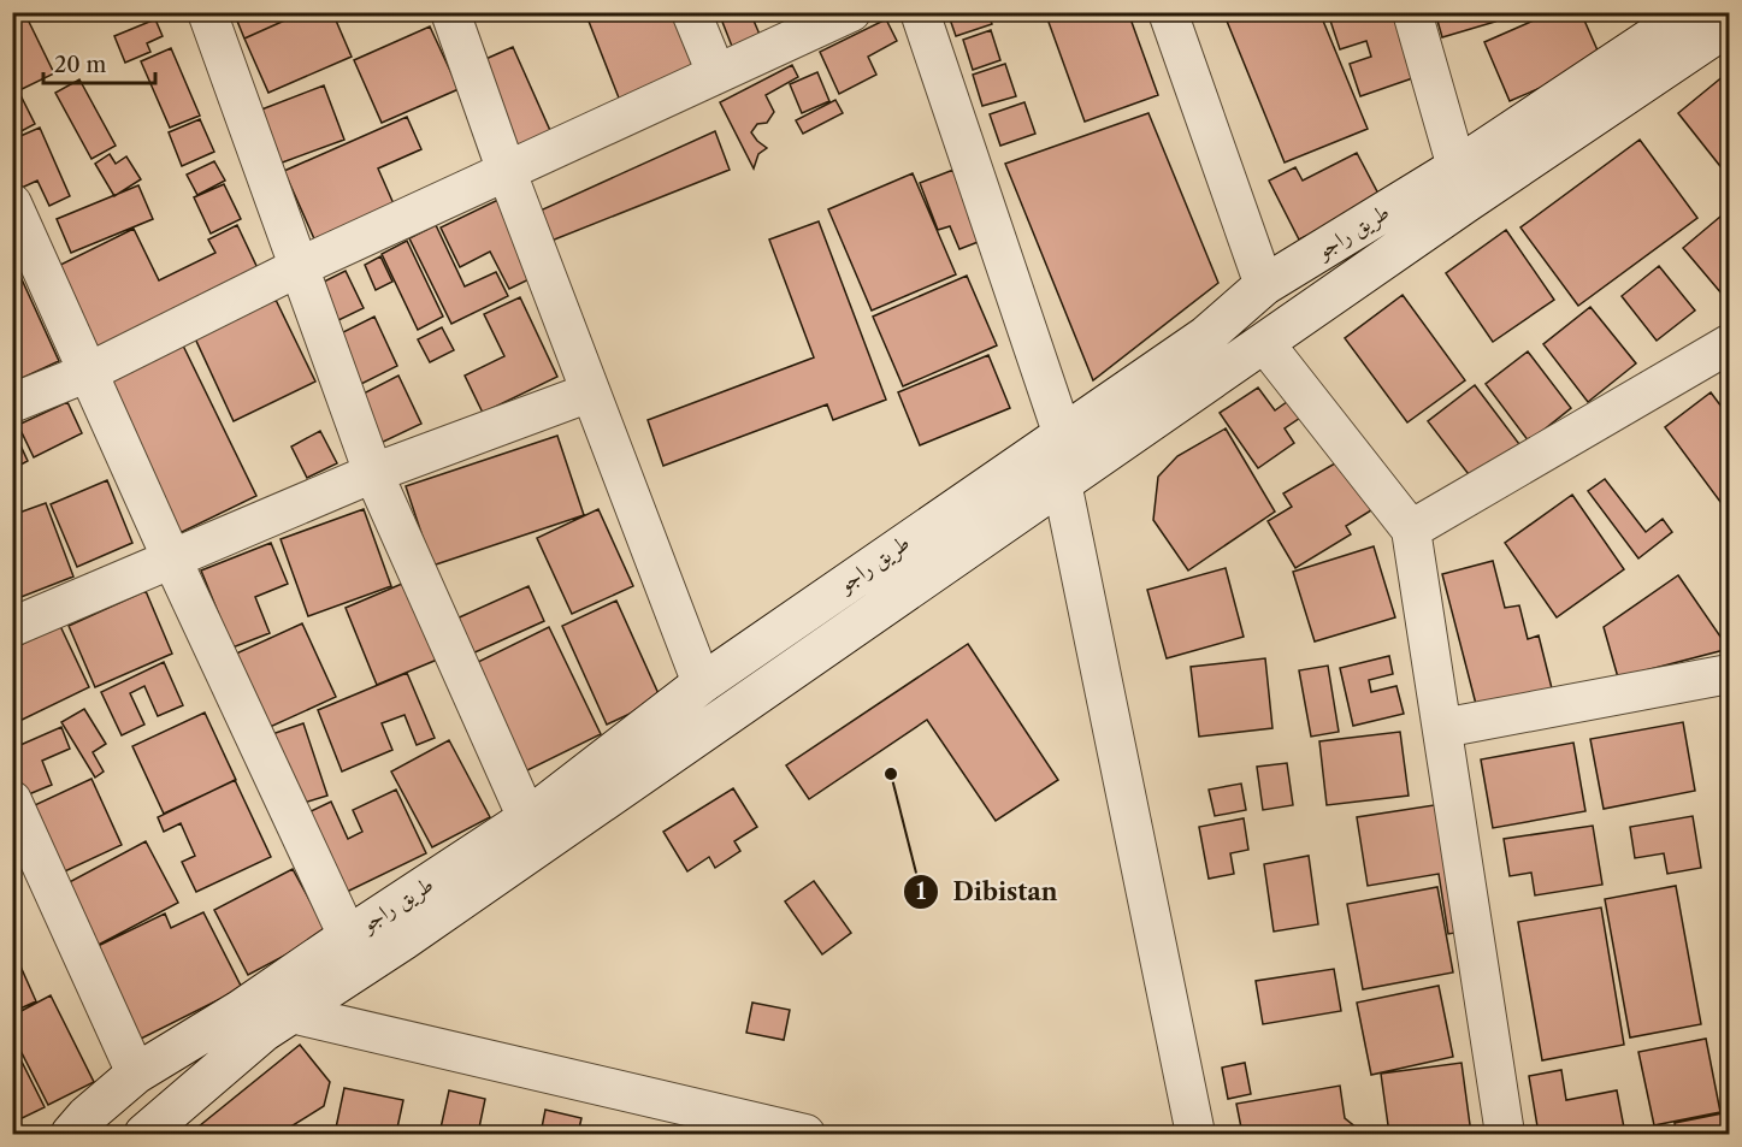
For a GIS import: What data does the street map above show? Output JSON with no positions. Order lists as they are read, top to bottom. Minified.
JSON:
{"streets":{"main road":["طريق راجو"]},"places":["Dibistan"],"scale_bar":"20 m"}
